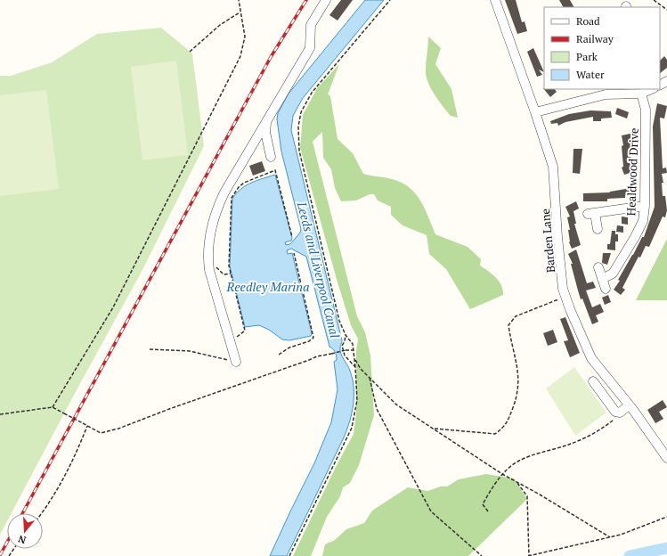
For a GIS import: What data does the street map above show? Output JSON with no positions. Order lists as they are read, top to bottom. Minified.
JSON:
{"streets":{"street":["Healdwood Drive","Barden Lane"]},"water":["Leeds and Liverpool Canal","Reedley Marina"],"legend":["Road","Railway","Park","Water"],"north":"bottom"}
